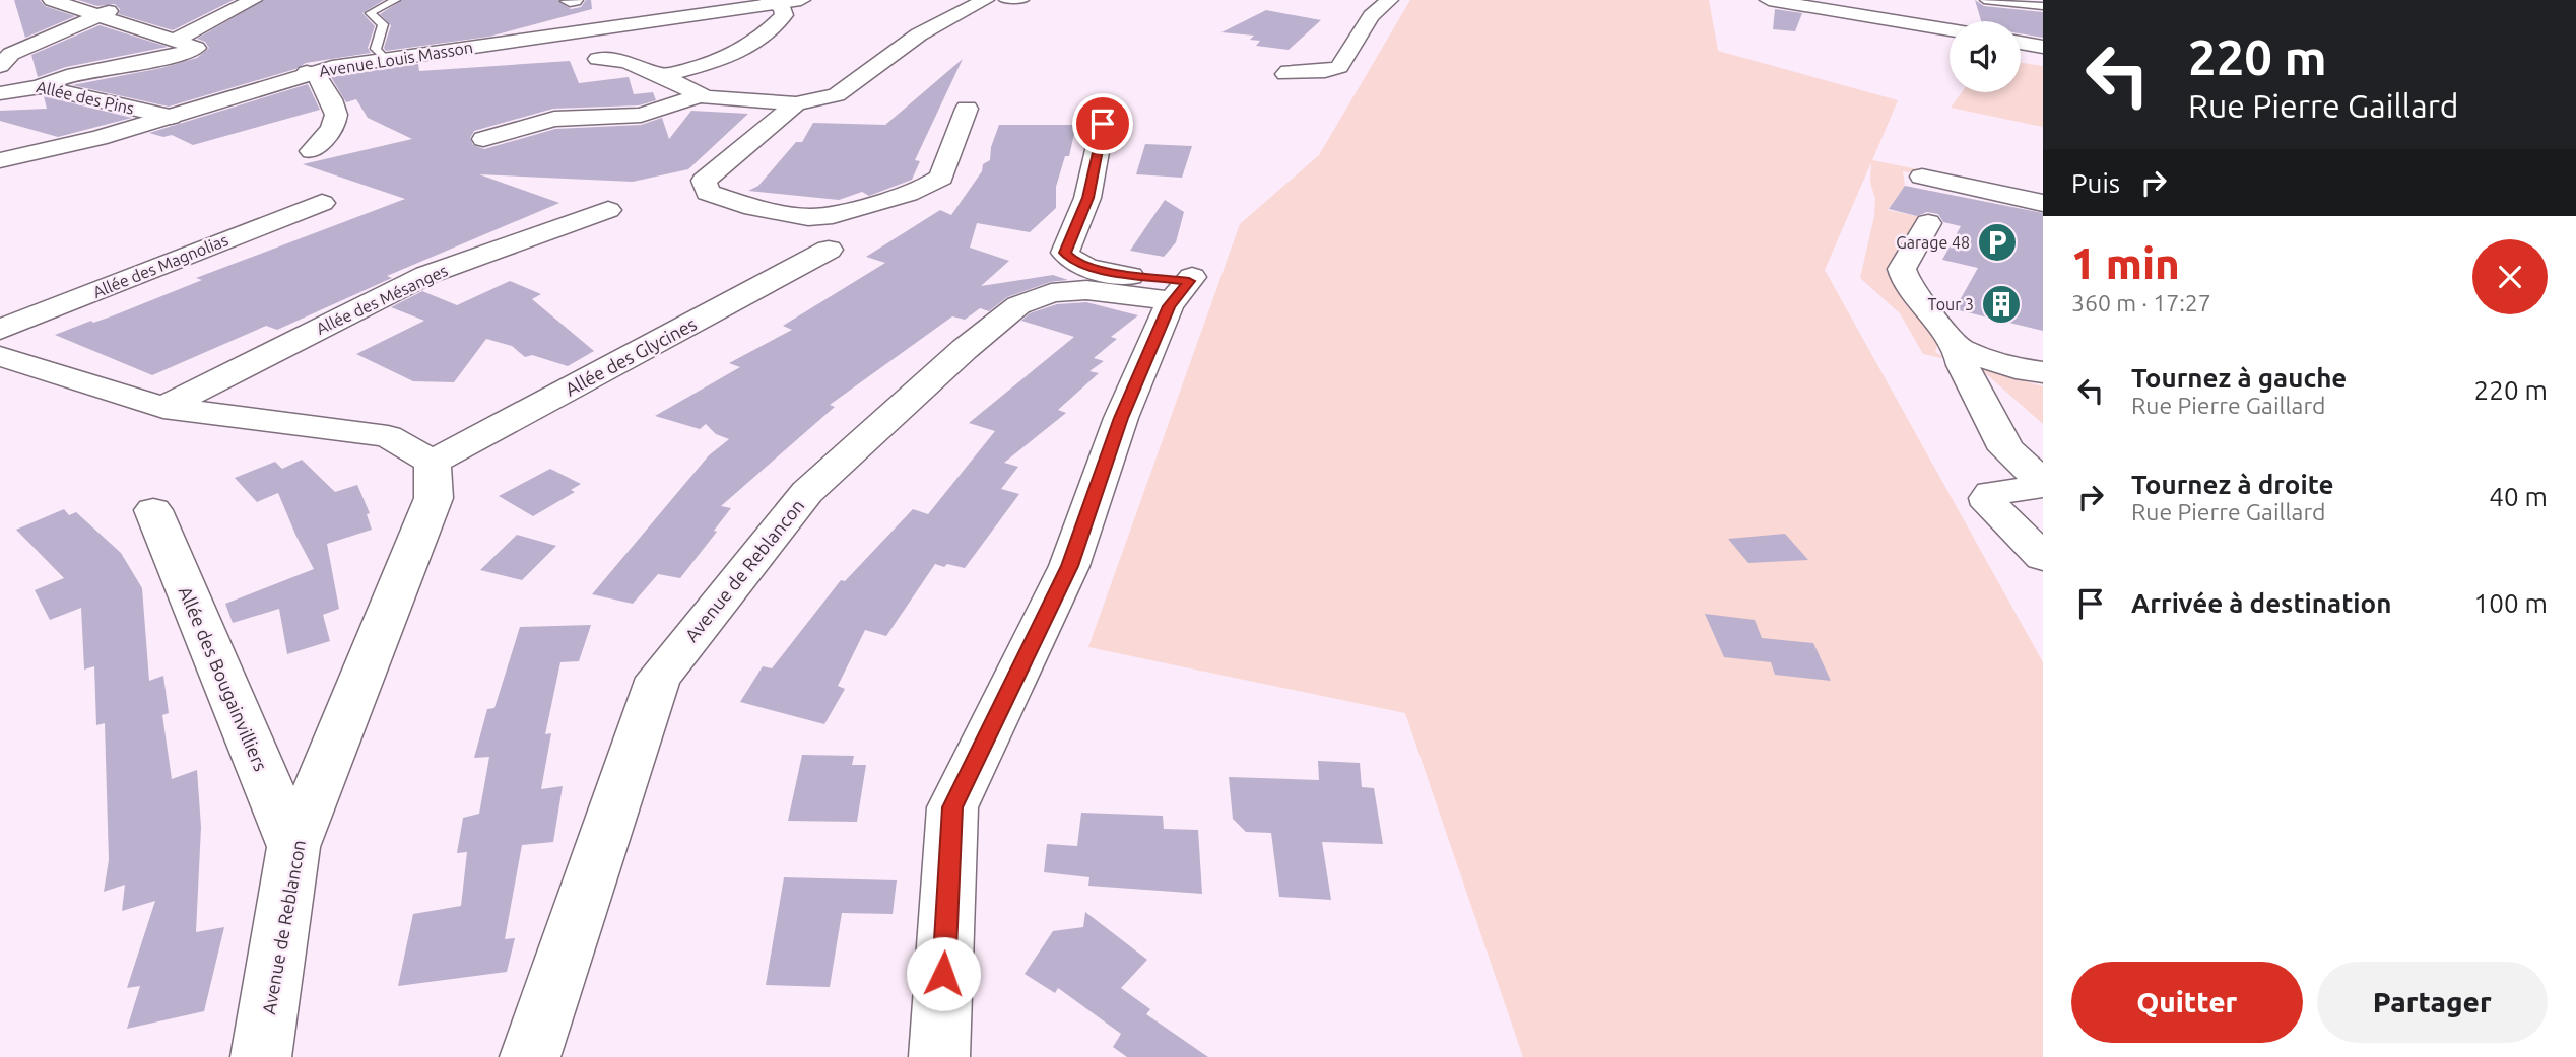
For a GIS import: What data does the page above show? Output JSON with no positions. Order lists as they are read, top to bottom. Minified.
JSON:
{"streets":{"street":["Avenue Louis Masson","Allée des Pins","Allée des Magnolias","Allée des Mésanges","Allée des Glycines","Avenue de Reblancon","Allée des Bougainvilliers"]},"crossings":[["Avenue Louis Masson","Allée des Pins"],["Allée des Glycines","Avenue de Reblancon"],["Avenue de Reblancon","Allée des Bougainvilliers"]],"places":{"parking":["Garage 48"],"building":["Tour 3"]},"page":{"turn":["220 m","Rue Pierre Gaillard"],"then":"Puis","heading":["1 min","360 m · 17:27"],"list":[{"name":"Tournez à gauche","note":"Rue Pierre Gaillard","value":"220 m"},{"name":"Tournez à droite","note":"Rue Pierre Gaillard","value":"40 m"},{"name":"Arrivée à destination","value":"100 m"}],"buttons":["Quitter","Partager"]}}
